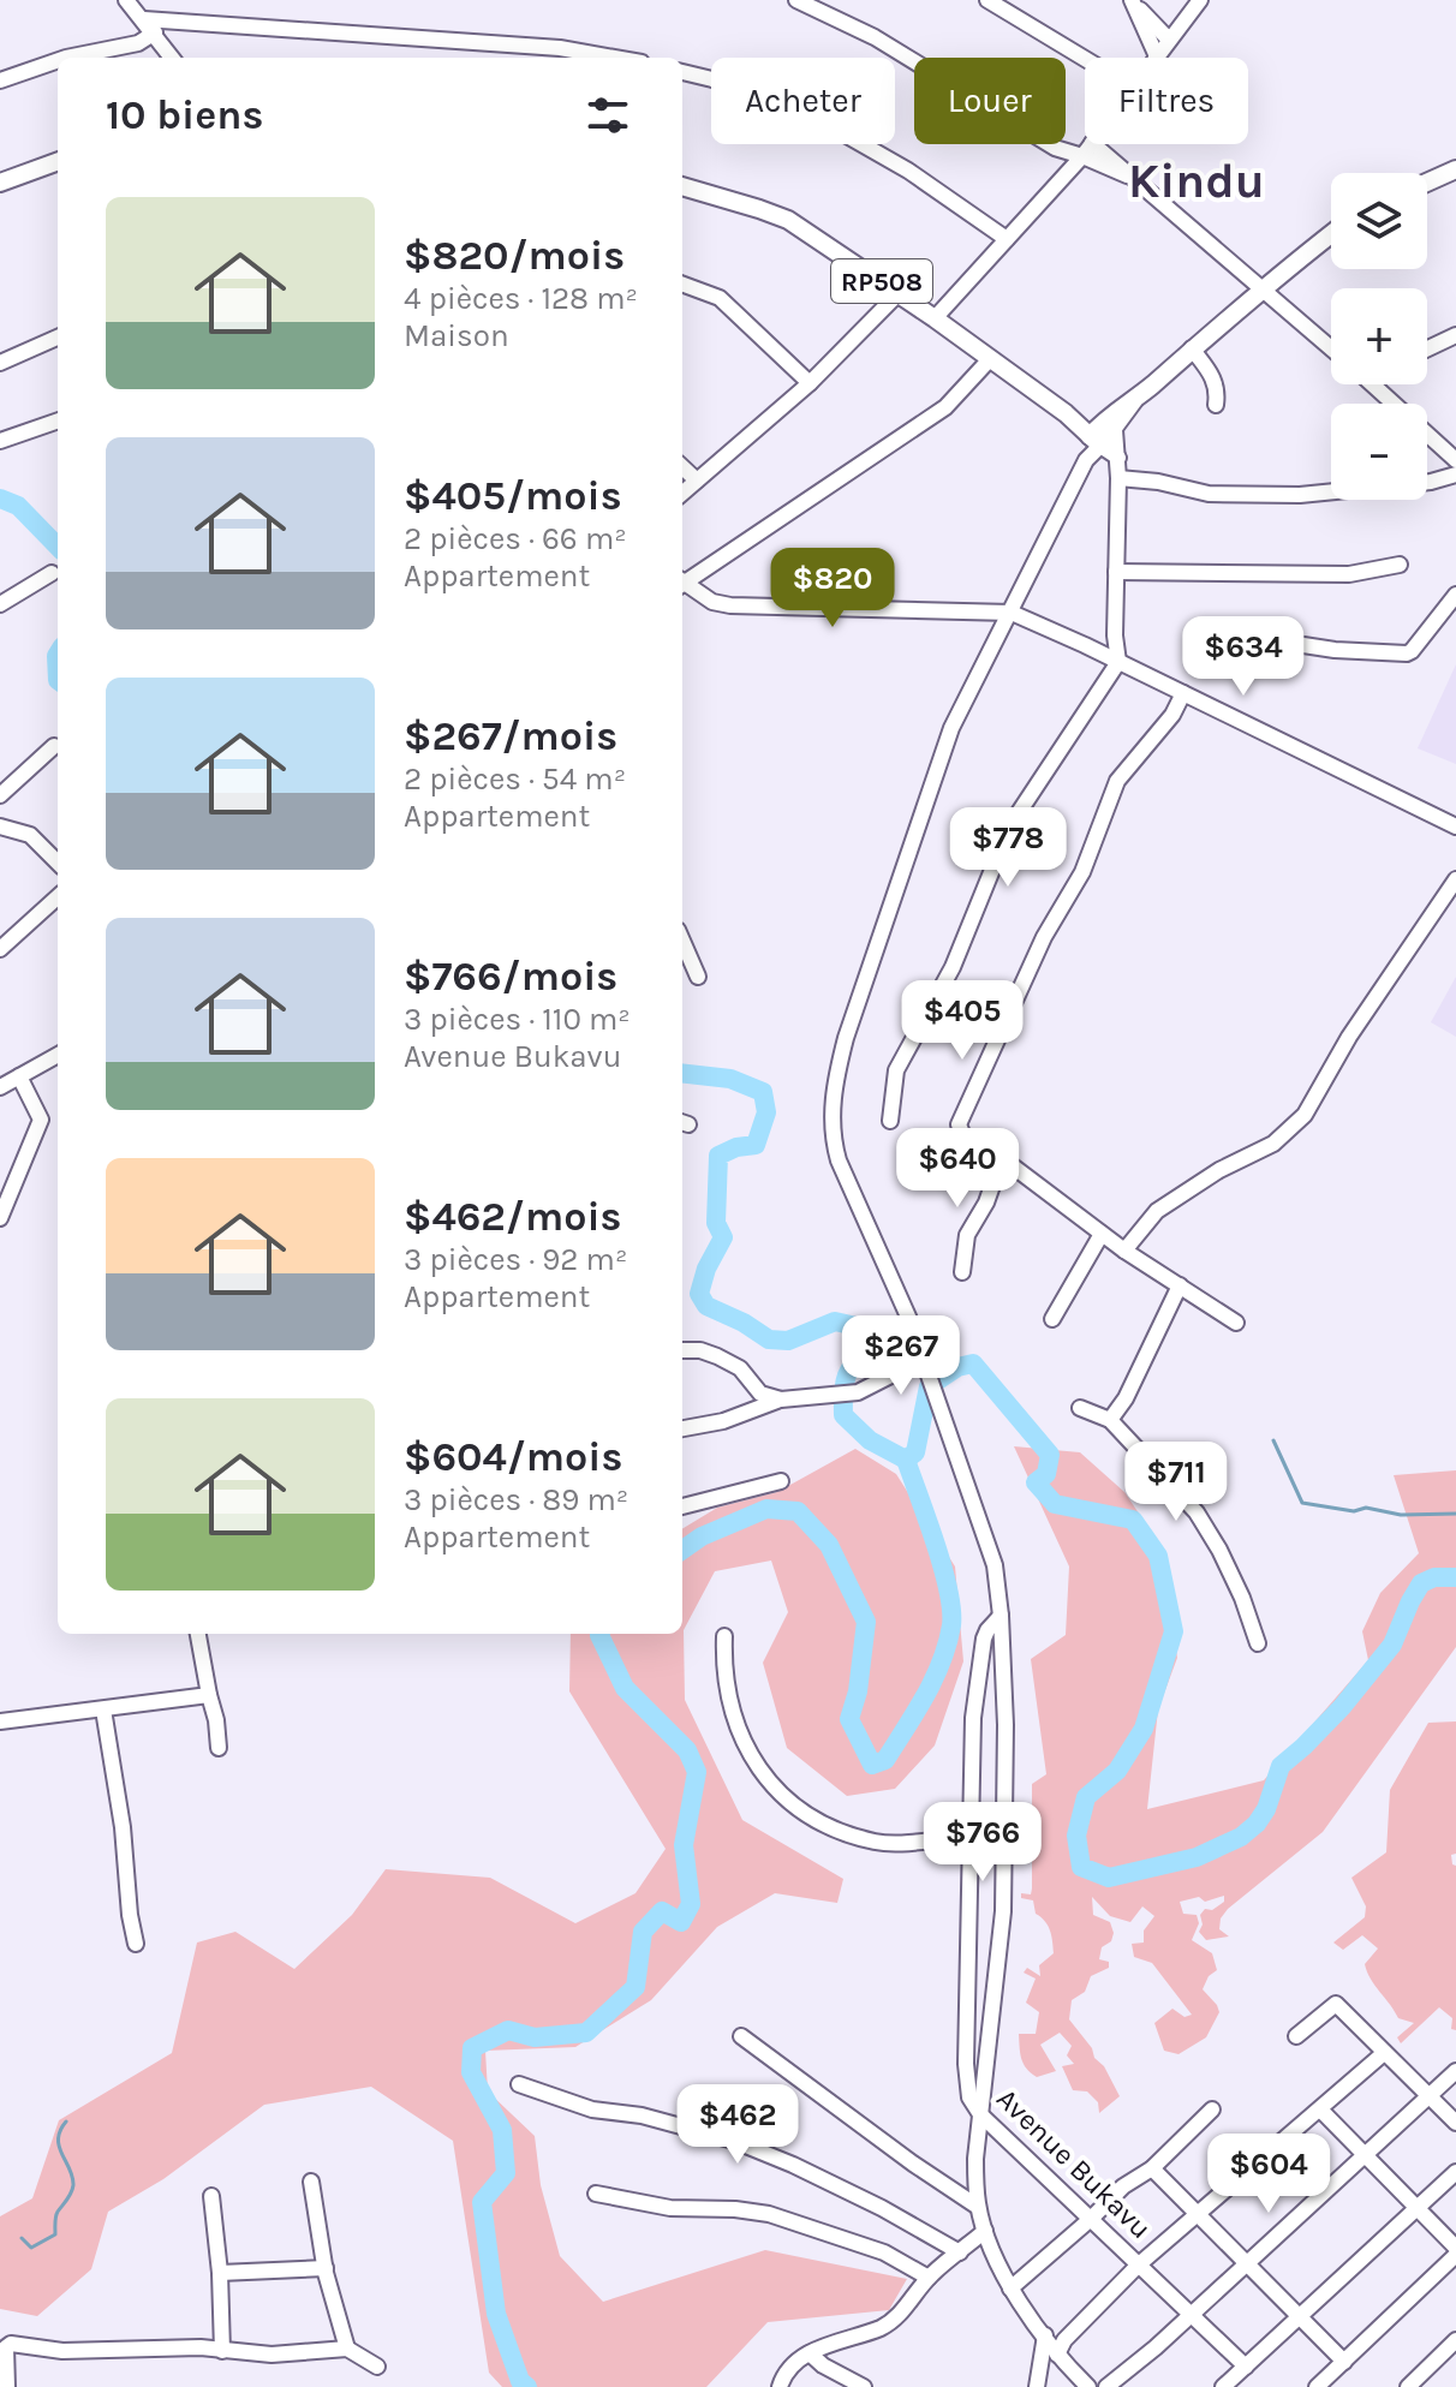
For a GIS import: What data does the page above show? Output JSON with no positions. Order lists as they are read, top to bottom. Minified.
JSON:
{"streets":{"main road":["RP508"],"street":["Avenue Bukavu"]},"districts":["Kindu"],"page":{"chip":["Acheter","Louer","Filtres"],"heading":"10 biens","map_buttons":["+","−"],"list":[{"name":"$820/mois","note":"4 pièces · 128 m² · Maison"},{"name":"$405/mois","note":"2 pièces · 66 m² · Appartement"},{"name":"$267/mois","note":"2 pièces · 54 m² · Appartement"},{"name":"$766/mois","note":"3 pièces · 110 m² · Avenue Bukavu"},{"name":"$462/mois","note":"3 pièces · 92 m² · Appartement"},{"name":"$604/mois","note":"3 pièces · 89 m² · Appartement"}],"price":["$820","$634","$778","$405","$640","$267","$711","$766","$462","$604"]}}
